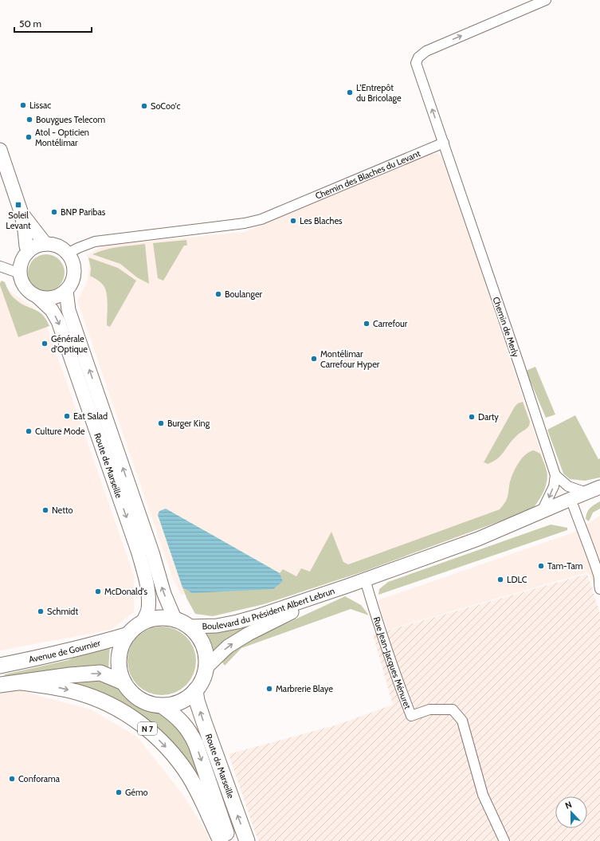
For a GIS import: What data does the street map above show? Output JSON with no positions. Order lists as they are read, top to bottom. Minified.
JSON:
{"streets":{"main road":["Route de Marseille","Boulevard du Président Albert Lebrun","Avenue de Gournier","N 7"],"street":["Chemin des Blaches du Levant","Chemin de Merly","Rue Jean-Jacques Ménuret"]},"crossings":[["Chemin des Blaches du Levant","Chemin de Merly"],["Chemin des Blaches du Levant","Route de Marseille"],["Route de Marseille","Boulevard du Président Albert Lebrun"],["Route de Marseille","Avenue de Gournier"],["Boulevard du Président Albert Lebrun","Avenue de Gournier"],["Boulevard du Président Albert Lebrun","Rue Jean-Jacques Ménuret"]],"places":{"other":["L'Entrepôt du Bricolage","Lissac","SoCoo'c","Bouygues Telecom","Atol - Opticien Montélimar","BNP Paribas","Les Blaches","Boulanger","Carrefour","Générale d'Optique","Montélimar Carrefour Hyper","Eat Salad","Darty","Burger King","Culture Mode","Netto","Tam-Tam","LDLC","McDonald's","Schmidt","Marbrerie Blaye","Conforama","Gémo"],"transit":["Soleil Levant"]},"scale_bar":"50 m","north":"top"}
